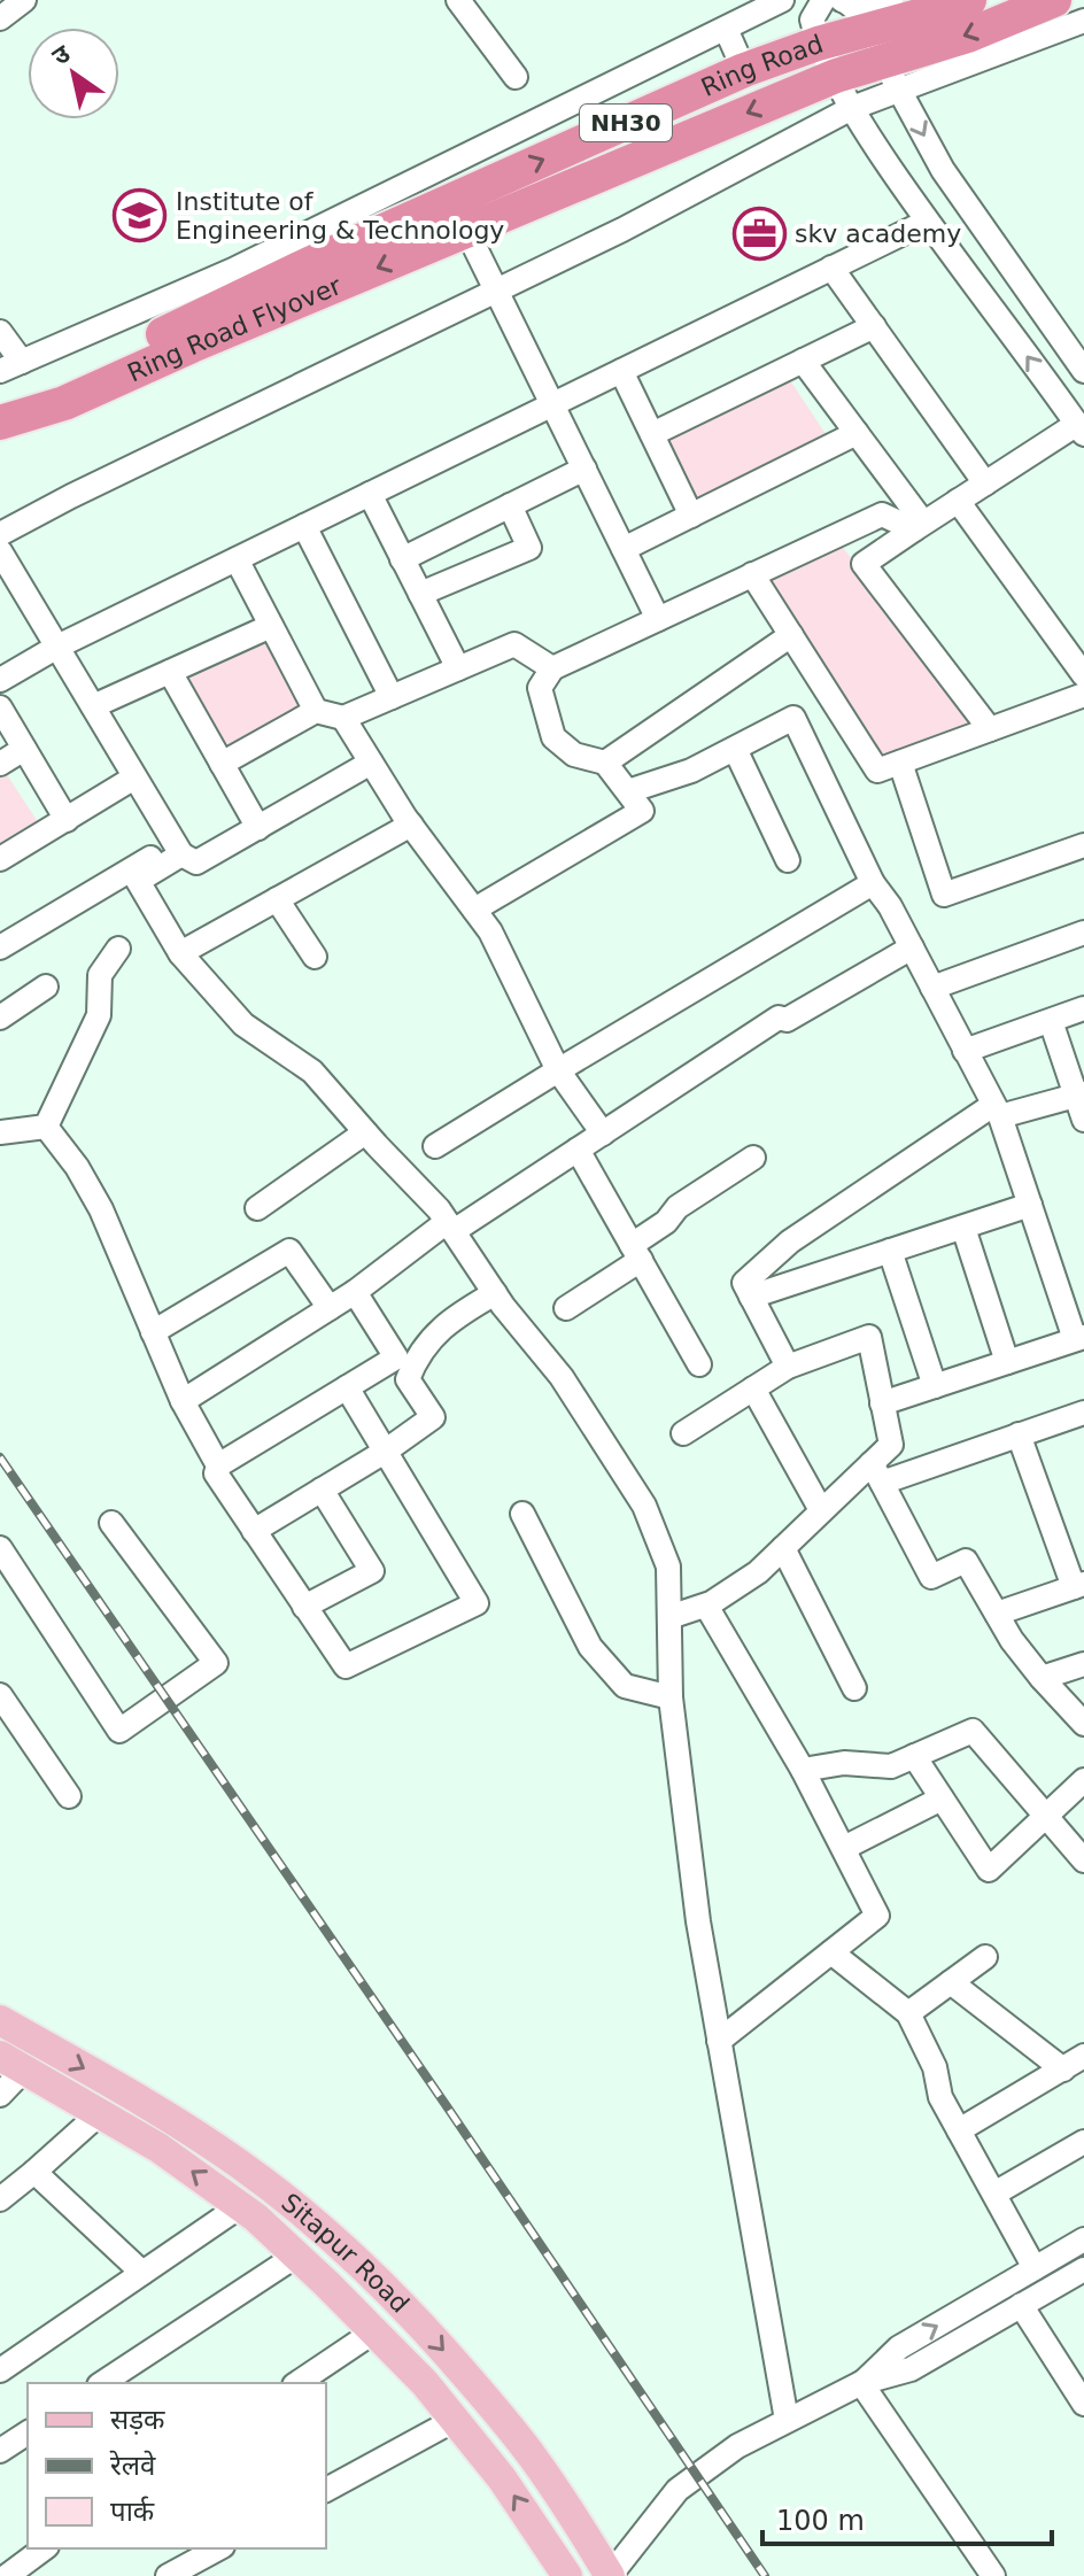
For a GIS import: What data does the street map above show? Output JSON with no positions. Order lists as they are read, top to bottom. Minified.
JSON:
{"streets":{"highway":["Ring Road","NH30","Ring Road Flyover"],"main road":["Sitapur Road"]},"crossings":[["Ring Road","Ring Road Flyover"]],"places":{"school or university":["Institute of Engineering & Technology"],"office":["skv academy"]},"legend":["सड़क","रेलवे","पार्क"],"scale_bar":"100 m","north":"top left"}
